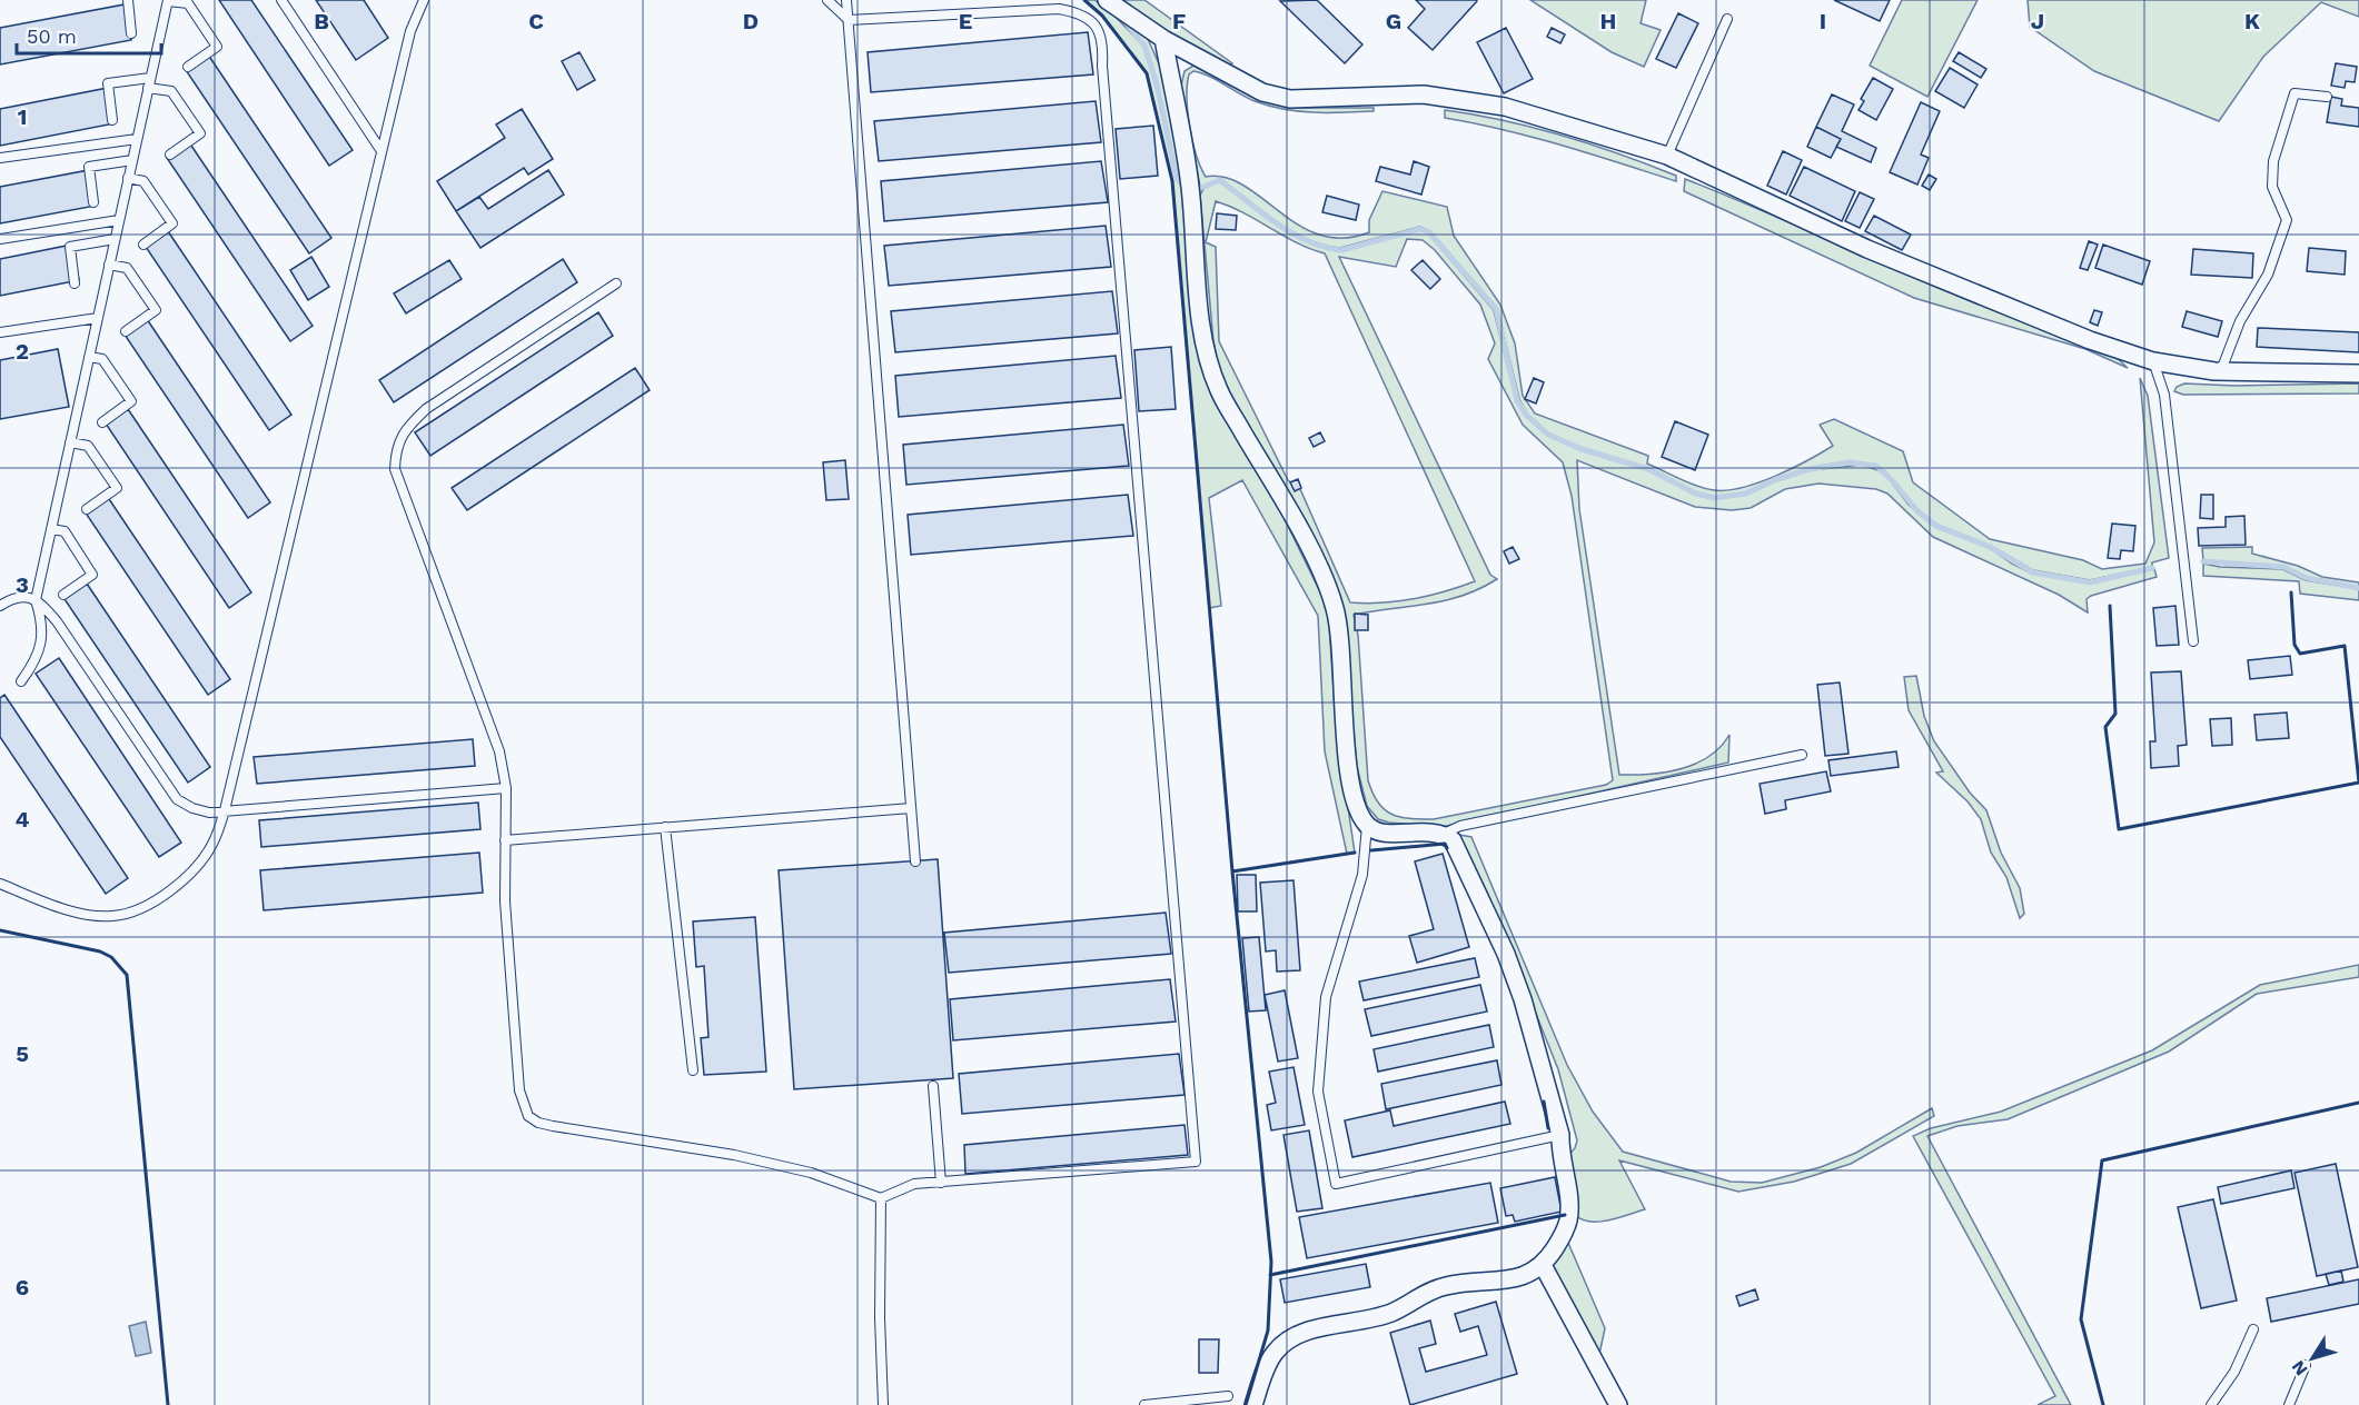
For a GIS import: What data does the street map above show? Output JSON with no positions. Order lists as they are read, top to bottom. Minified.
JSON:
{"scale_bar":"50 m","north":"bottom left","grid":{"columns":["B","C","D","E","F","G","H","I","J","K"],"rows":["1","2","3","4","5","6"]}}
